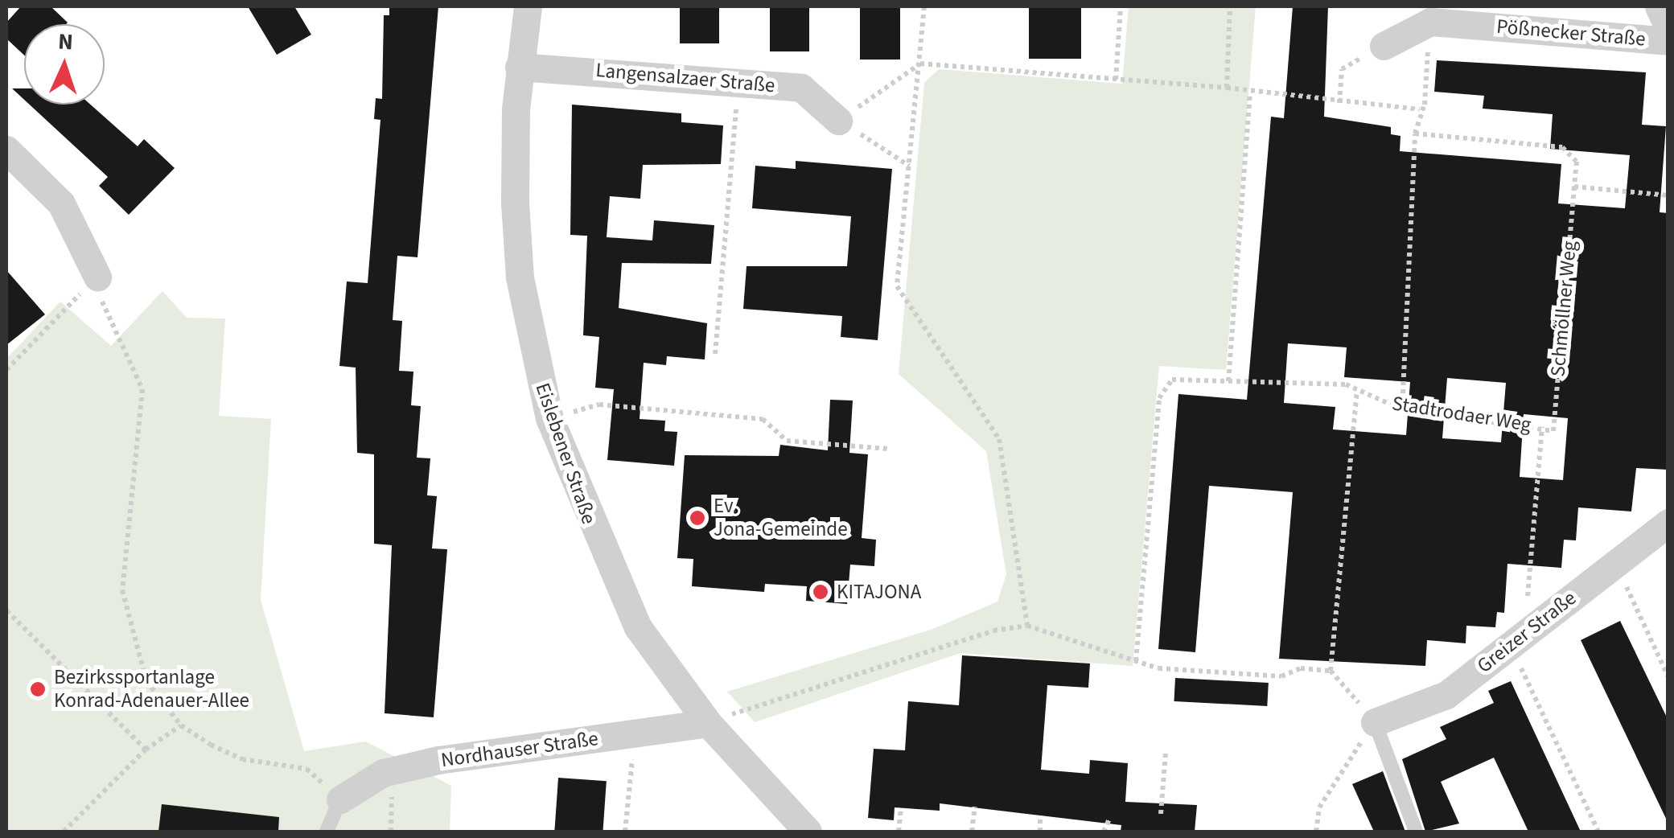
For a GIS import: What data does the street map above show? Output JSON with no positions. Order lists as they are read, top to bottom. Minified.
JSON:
{"streets":{"street":["Pößnecker Straße","Langensalzaer Straße","Eislebener Straße","Greizer Straße","Nordhauser Straße"],"path":["Schmöllner Weg","Stadtrodaer Weg"]},"crossings":[["Langensalzaer Straße","Eislebener Straße"],["Schmöllner Weg","Stadtrodaer Weg"],["Eislebener Straße","Nordhauser Straße"]],"places":["Ev. Jona-Gemeinde","KITAJONA","Bezirkssportanlage Konrad-Adenauer-Allee"],"north":"top"}
